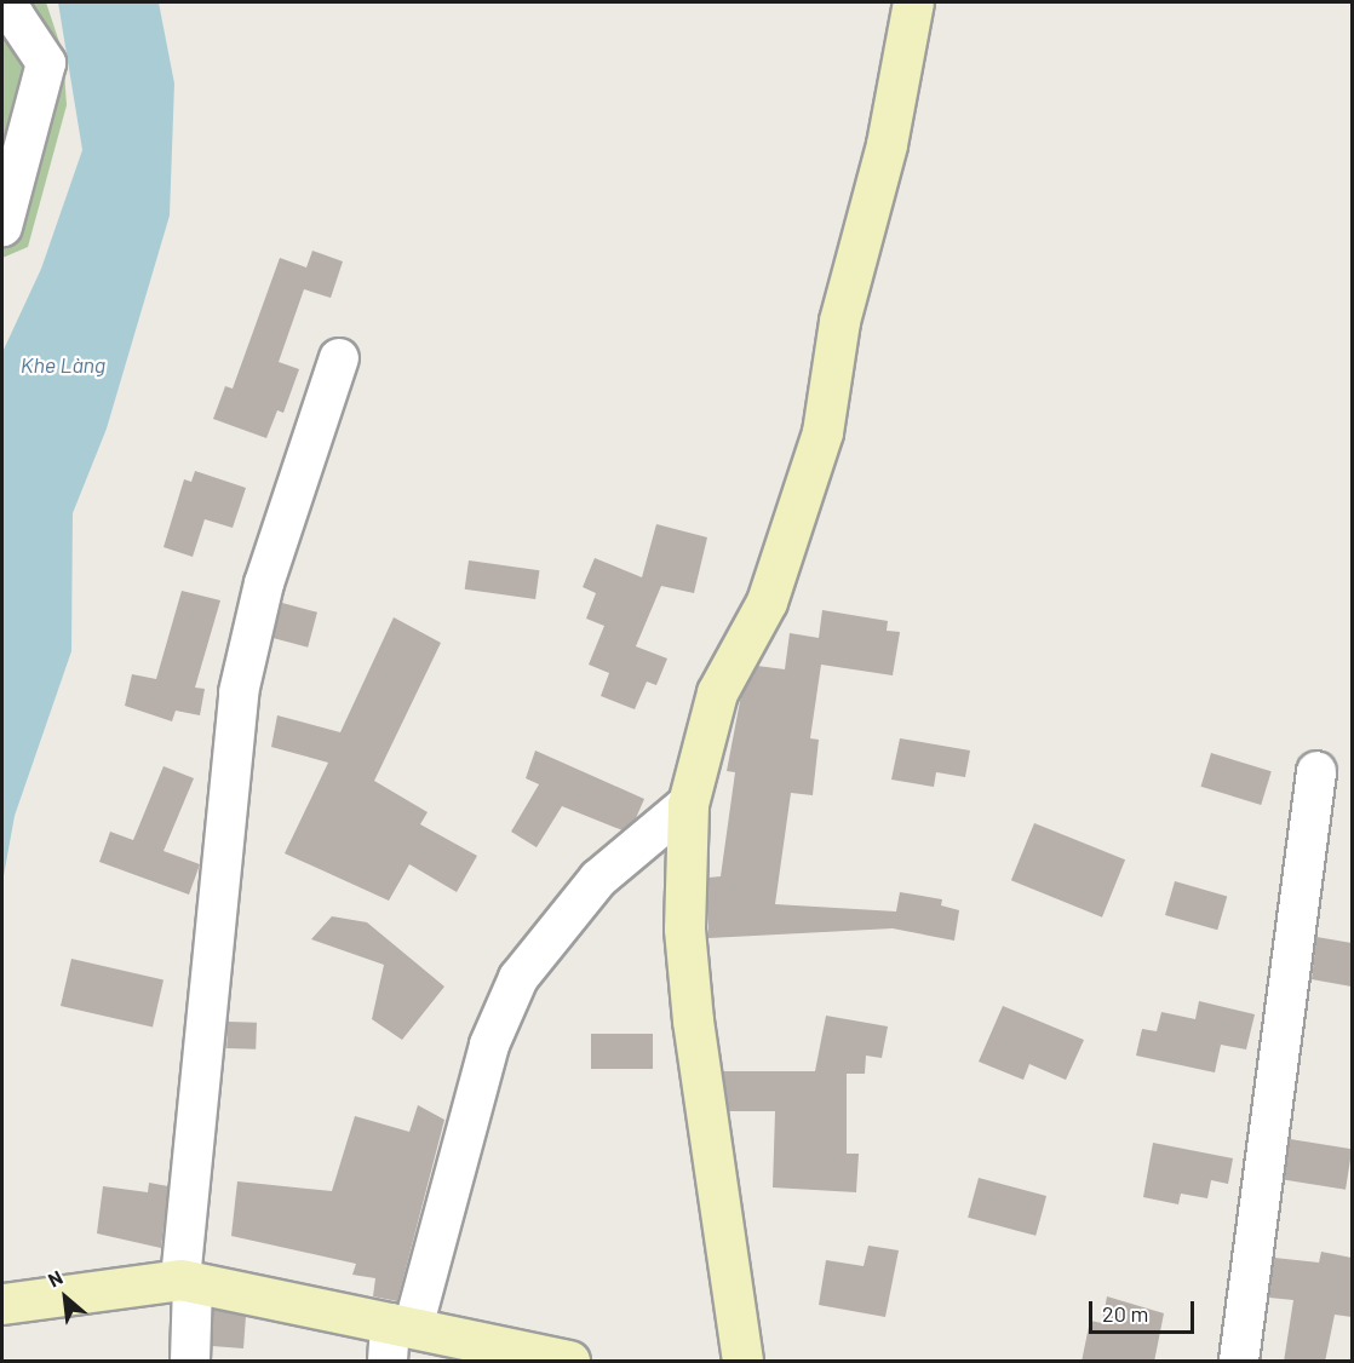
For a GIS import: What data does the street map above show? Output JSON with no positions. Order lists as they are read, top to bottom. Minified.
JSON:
{"water":["Khe Làng"],"scale_bar":"20 m","north":"top left"}
